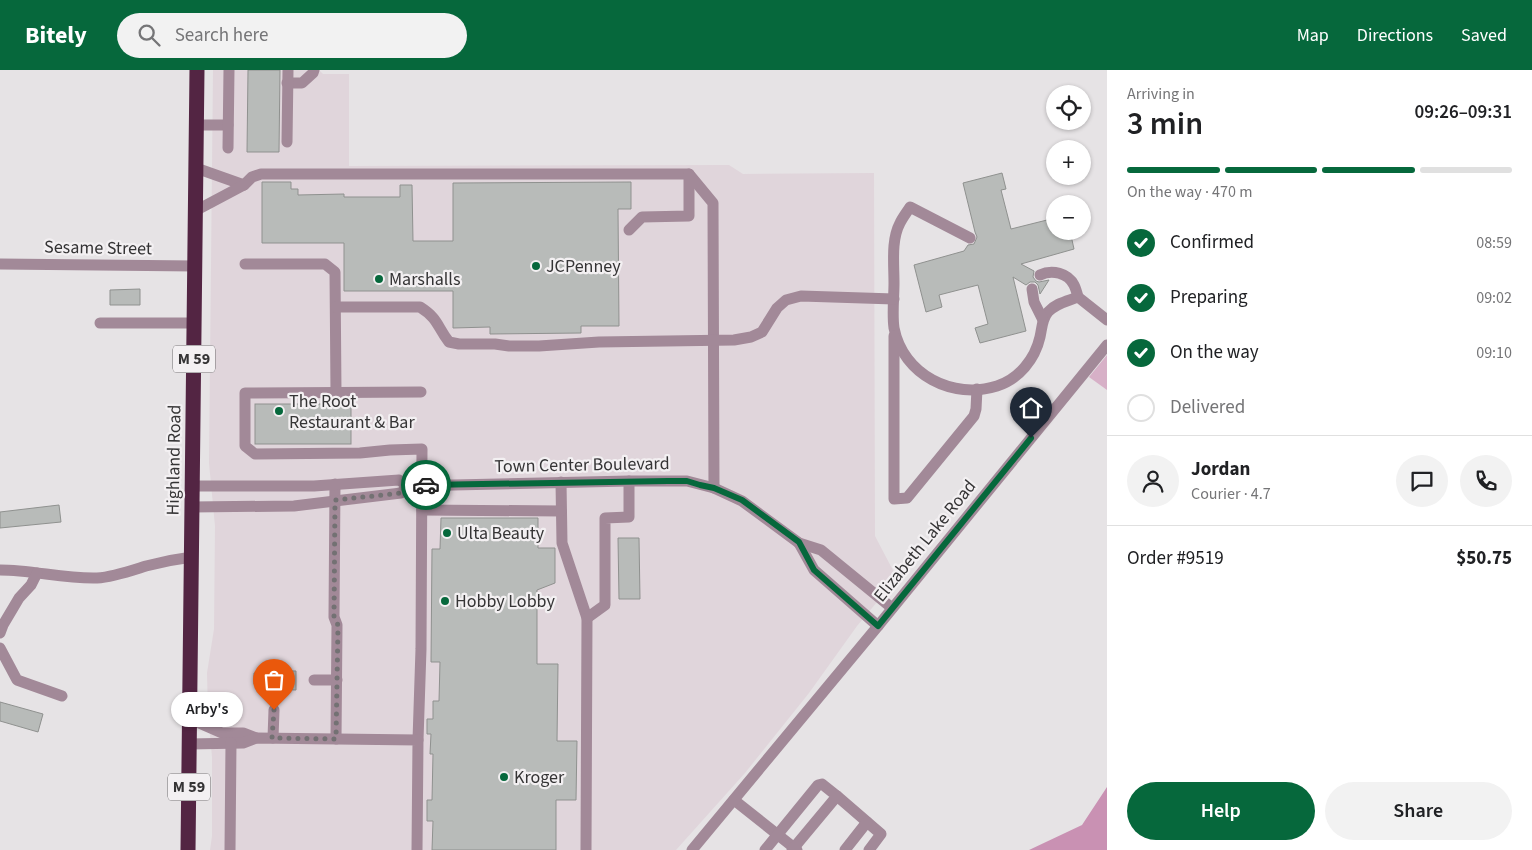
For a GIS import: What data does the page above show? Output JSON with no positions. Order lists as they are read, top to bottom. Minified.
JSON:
{"streets":{"highway":["M 59","Highland Road"],"street":["Sesame Street","Town Center Boulevard","Elizabeth Lake Road"]},"crossings":[["Sesame Street","Highland Road"],["Highland Road","Town Center Boulevard"],["Town Center Boulevard","Elizabeth Lake Road"]],"places":["JCPenney","Marshalls","The Root Restaurant & Bar","Ulta Beauty","Hobby Lobby","Arby's","Kroger"],"page":{"header":"Bitely","search":"Search here","nav":["Map","Directions","Saved"],"heading":["3 min","Arriving in","09:26–09:31"],"panel":["Jordan","Courier · 4.7","Order #9519","$50.75"],"map_buttons":["+","−"],"bar":"On the way · 470 m","list":[["Confirmed","08:59"],["Preparing","09:02"],["On the way","09:10"],"Delivered"],"bubble":"Arby's","buttons":["Help","Share"]}}
